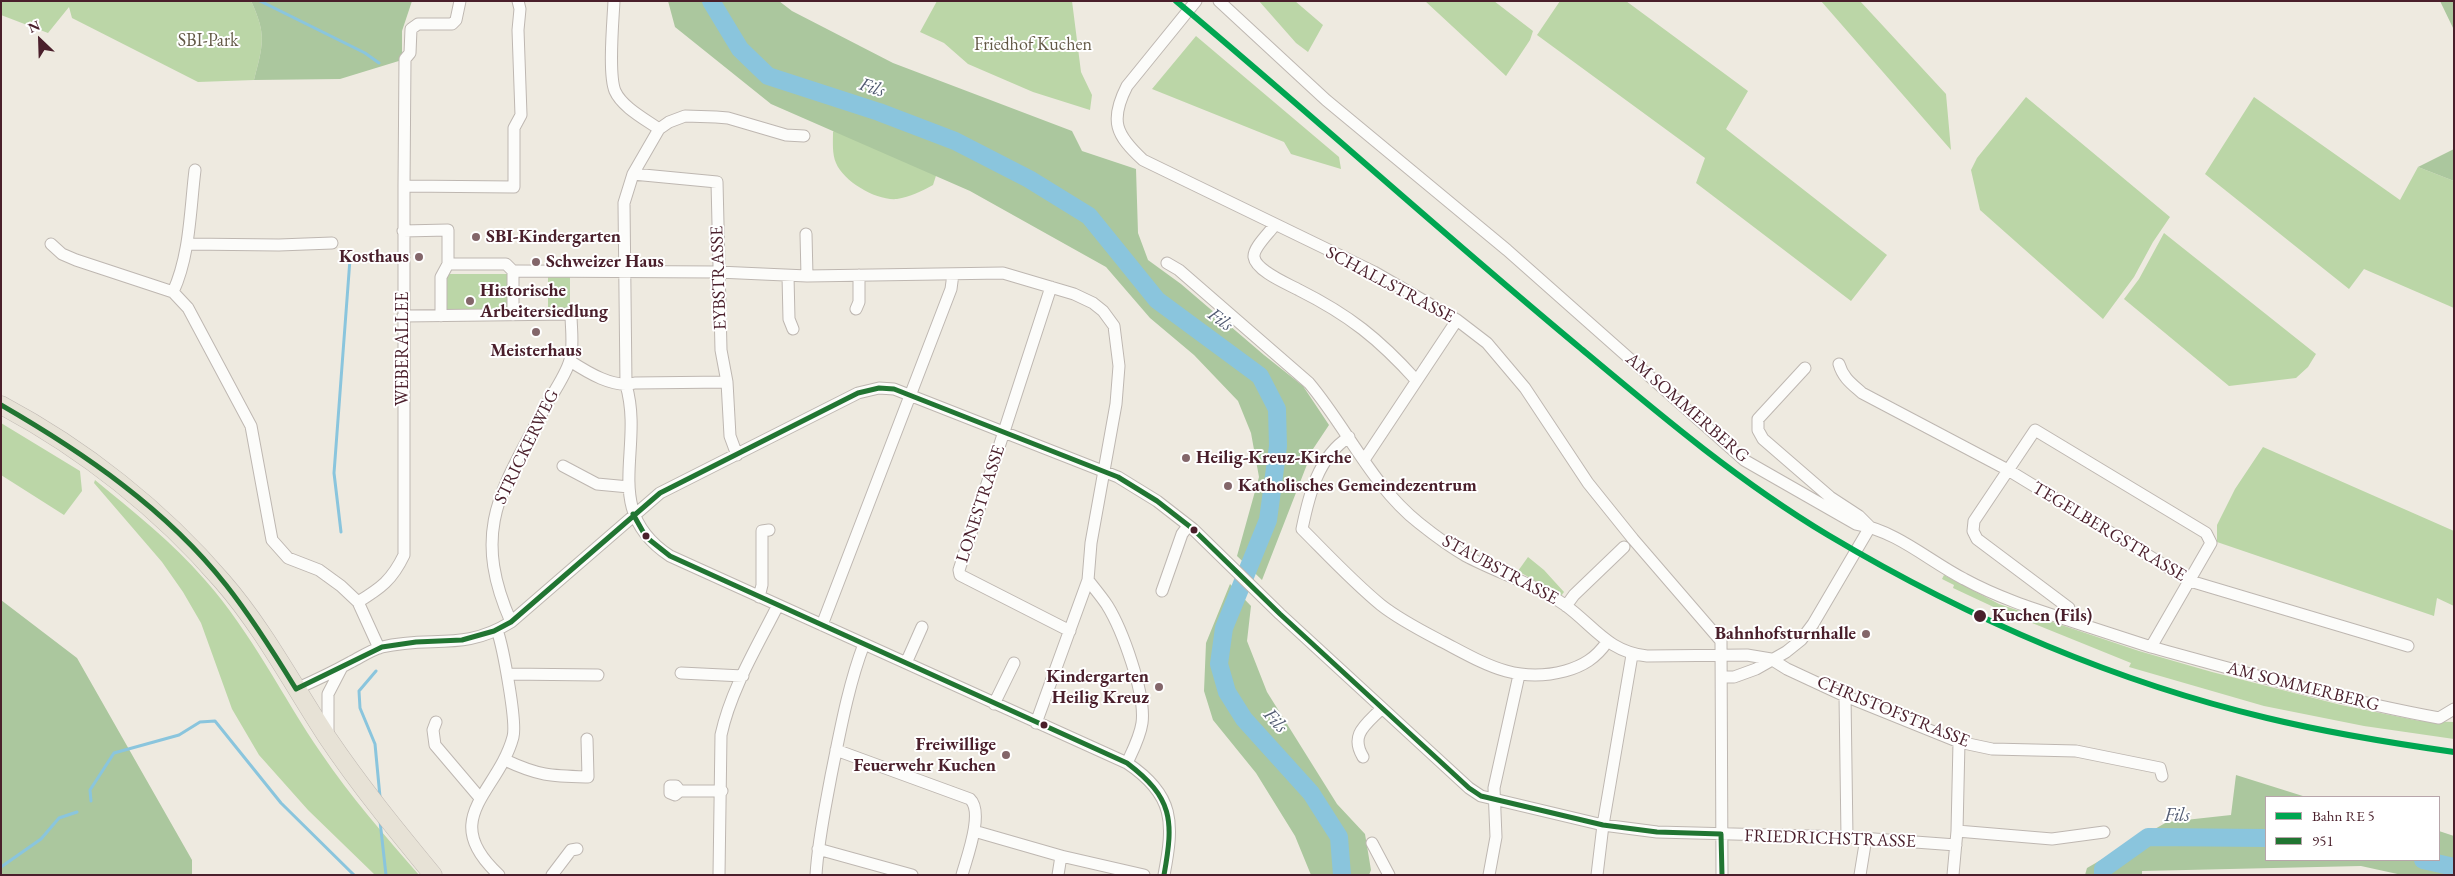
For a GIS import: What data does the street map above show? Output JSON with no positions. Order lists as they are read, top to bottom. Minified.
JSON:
{"streets":{"street":["EYBSTRASSE","SCHALLSTRASSE","WEBERALLEE","AM SOMMERBERG","STRICKERWEG","LONESTRASSE","TEGELBERGSTRASSE","STAUBSTRASSE","CHRISTOFSTRASSE","FRIEDRICHSTRASSE"]},"crossings":[["EYBSTRASSE","FRIEDRICHSTRASSE"],["SCHALLSTRASSE","STAUBSTRASSE"],["STRICKERWEG","FRIEDRICHSTRASSE"],["LONESTRASSE","FRIEDRICHSTRASSE"],["STAUBSTRASSE","CHRISTOFSTRASSE"]],"water":["Fils"],"parks":["SBI-Park","Friedhof Kuchen"],"places":["SBI-Kindergarten","Kosthaus","Schweizer Haus","Historische Arbeitersiedlung","Meisterhaus","Heilig-Kreuz-Kirche","Katholisches Gemeindezentrum","Kuchen (Fils)","Bahnhofsturnhalle","Kindergarten Heilig Kreuz","Freiwillige Feuerwehr Kuchen"],"lines":["transit line 951"],"legend":["Bahn RE 5","951"],"north":"top left"}
